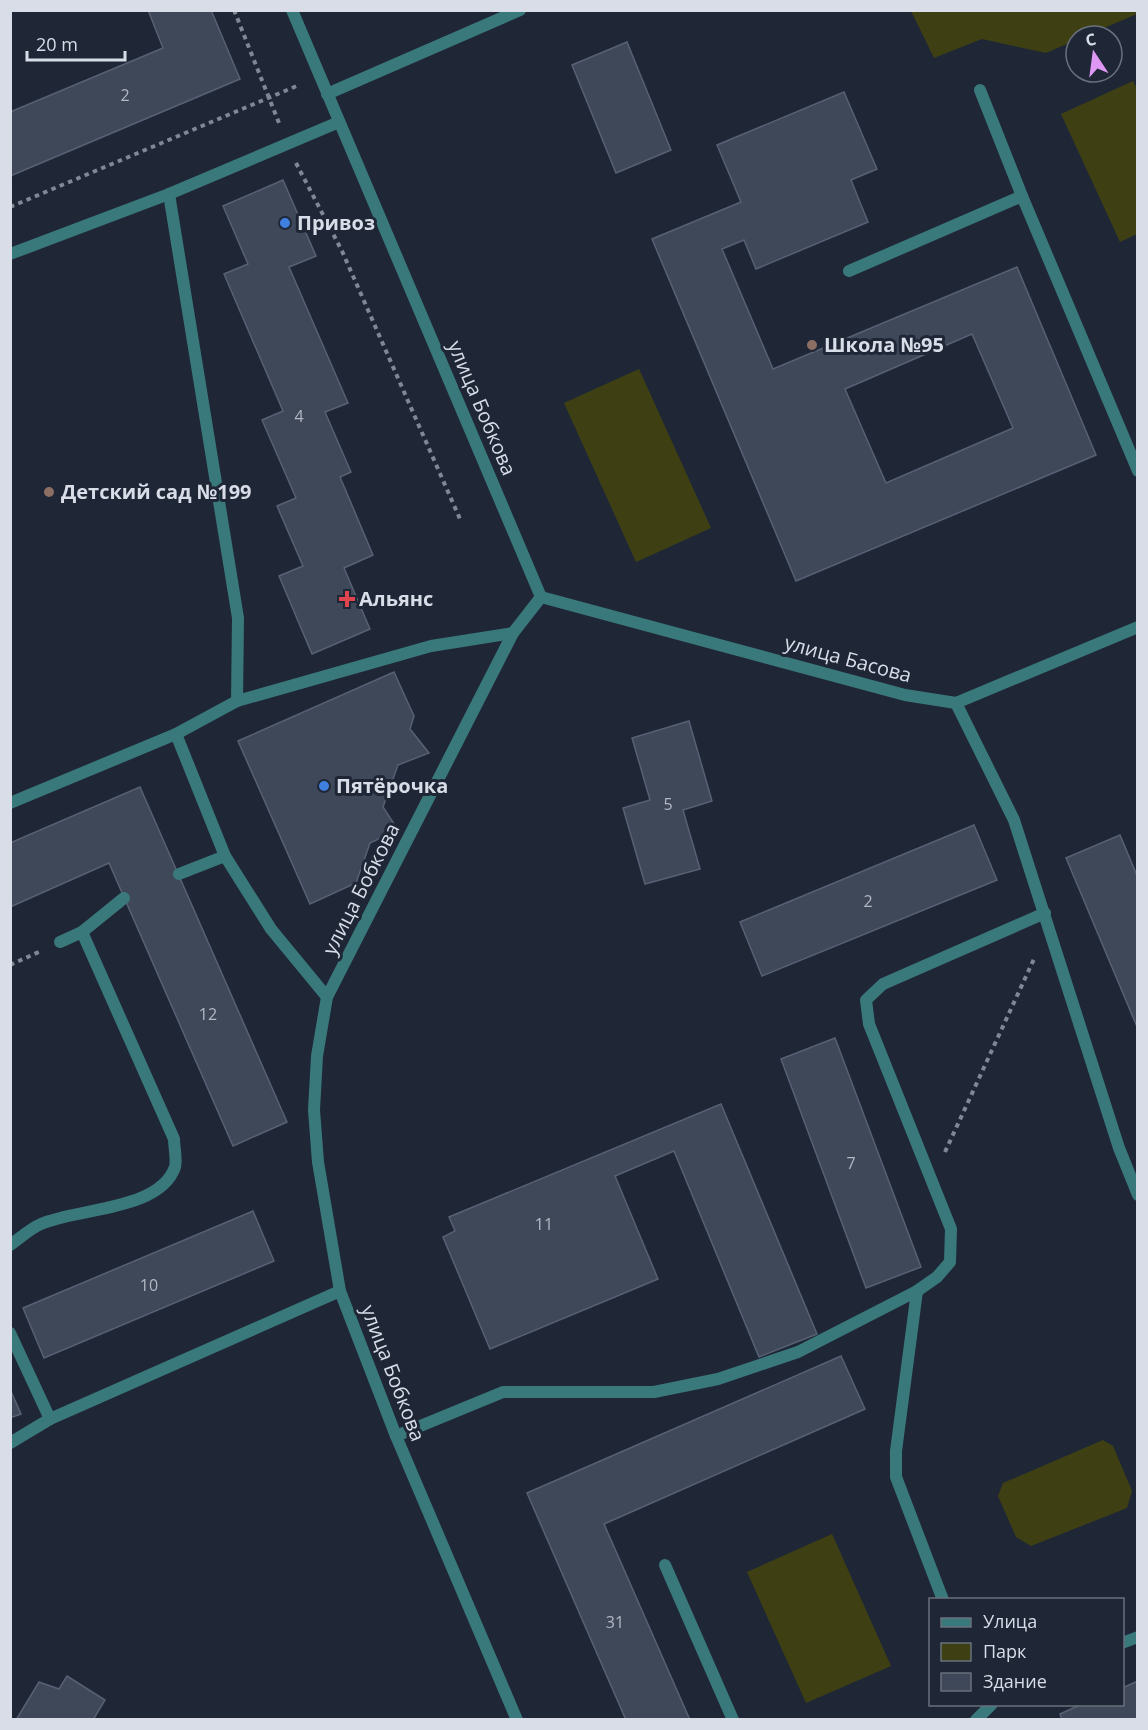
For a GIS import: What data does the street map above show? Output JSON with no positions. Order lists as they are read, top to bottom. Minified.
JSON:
{"streets":{"street":["улица Бобкова","улица Басова"]},"crossings":[["улица Бобкова","улица Басова"]],"places":{"other":["Привоз","Школа №95","Детский сад №199","Пятёрочка"],"health":["Альянс"]},"house_numbers":["2","4","5","2","12","7","11","10","31"],"legend":["Улица","Парк","Здание"],"scale_bar":"20 m","north":"top"}
